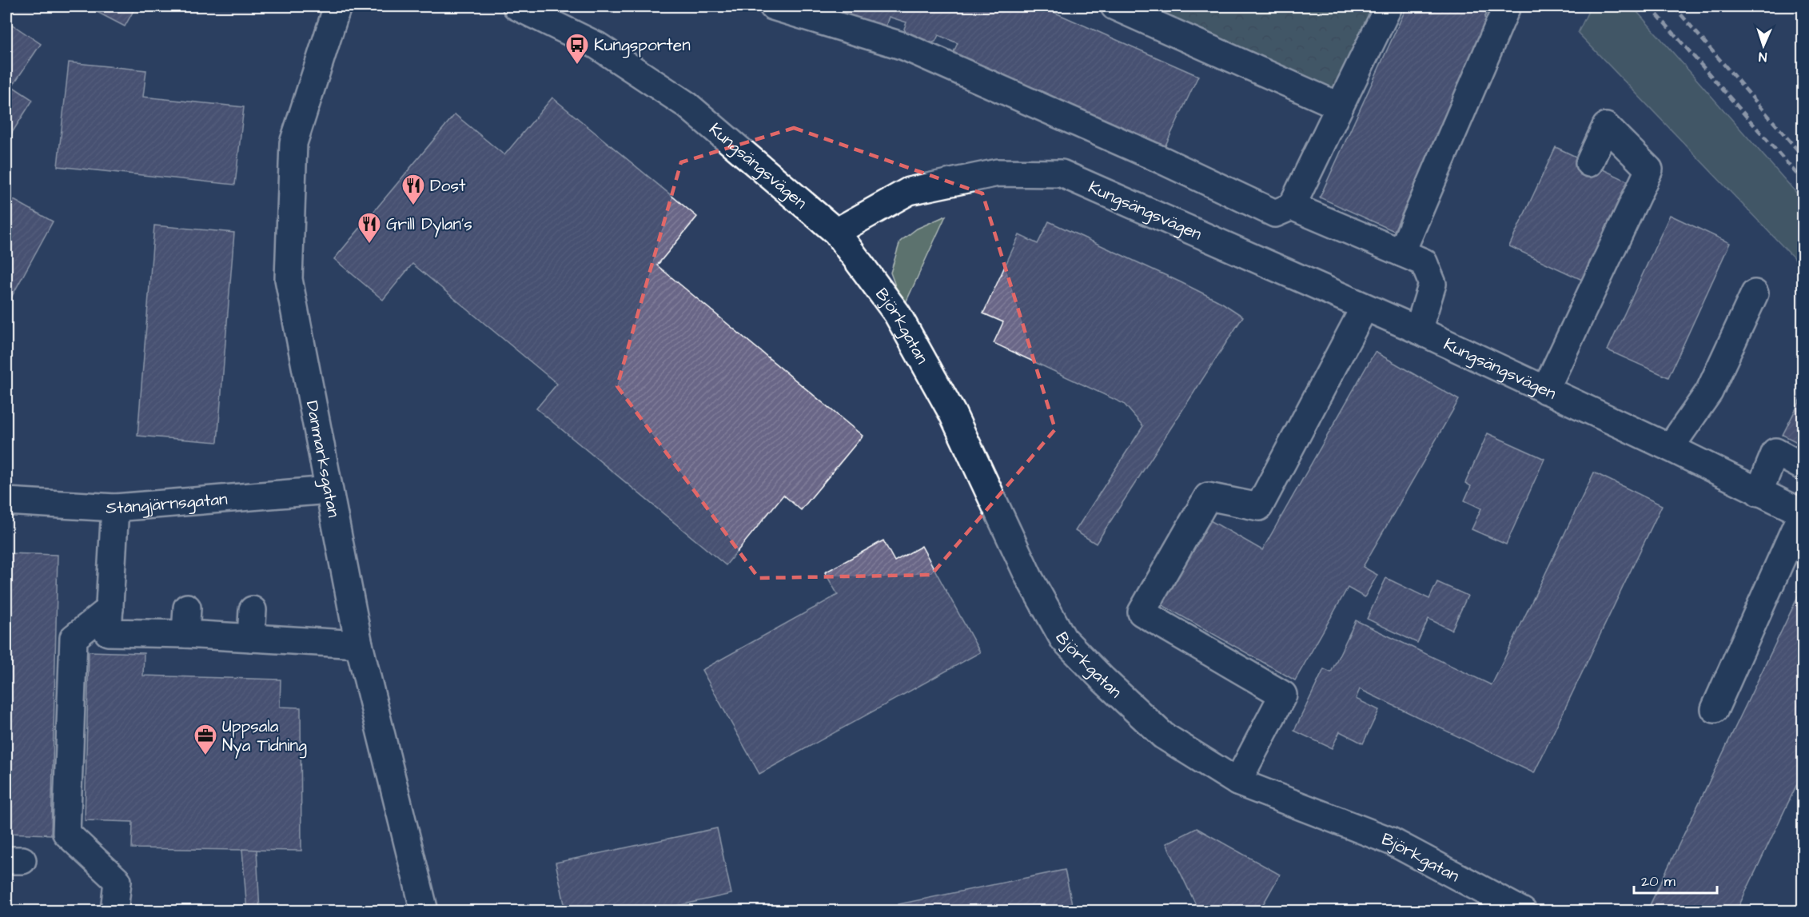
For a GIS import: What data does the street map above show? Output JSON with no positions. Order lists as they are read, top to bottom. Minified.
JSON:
{"streets":{"street":["Kungsängsvägen","Björkgatan","Danmarksgatan","Stångjärnsgatan"]},"crossings":[["Kungsängsvägen","Björkgatan"],["Danmarksgatan","Stångjärnsgatan"]],"places":{"bus stop":["Kungsporten"],"restaurant":["Dost","Grill Dylan's"],"office":["Uppsala Nya Tidning"]},"scale_bar":"20 m","north":"bottom"}
